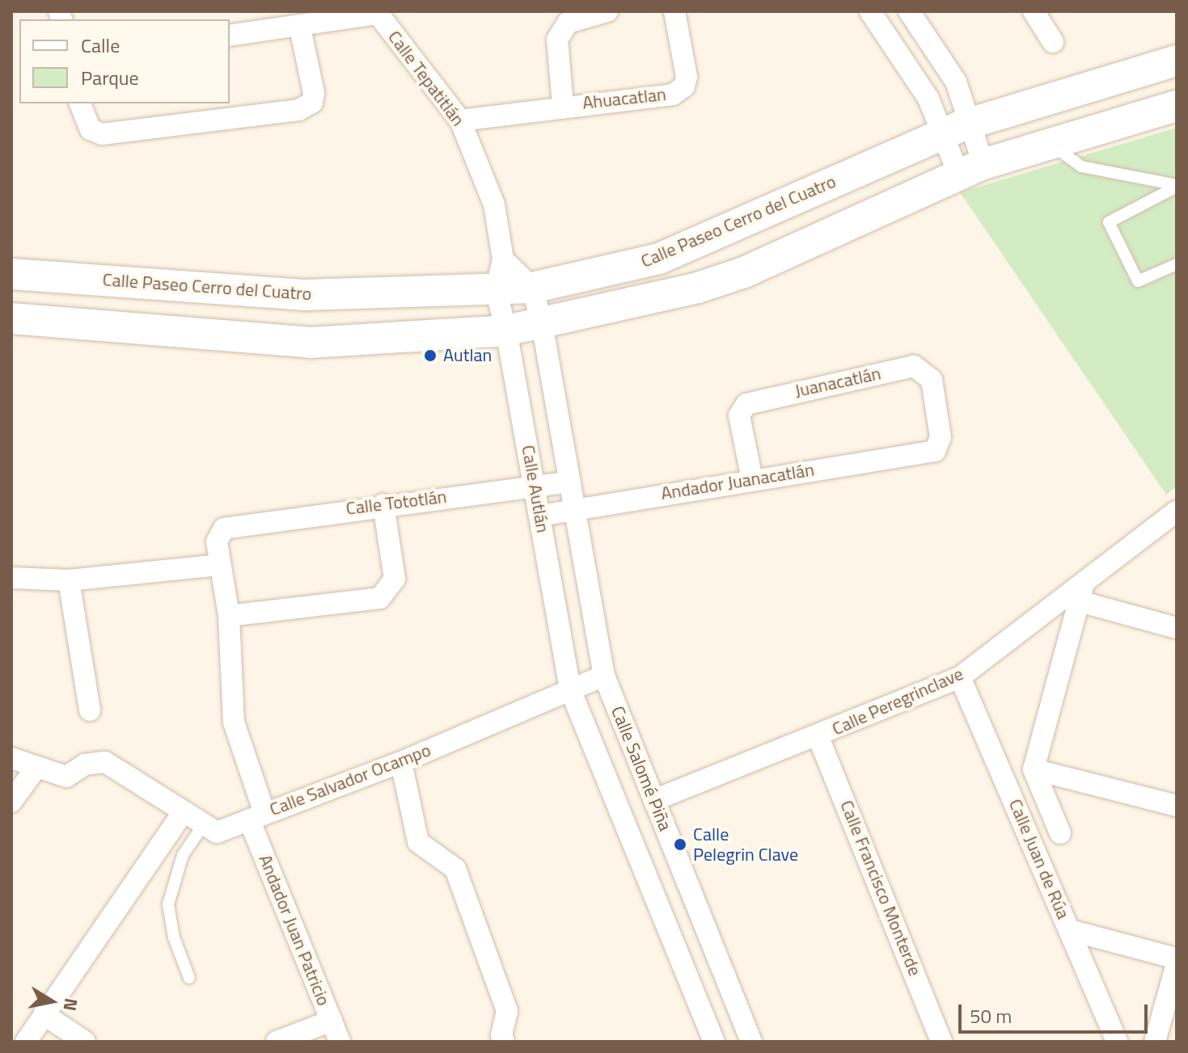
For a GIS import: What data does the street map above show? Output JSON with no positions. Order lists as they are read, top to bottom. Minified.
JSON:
{"streets":{"street":["Calle Tepatitlán","Ahuacatlan","Calle Paseo Cerro del Cuatro","Juanacatlán","Andador Juanacatlán","Calle Autlán","Calle Tototlán","Calle Peregrinclave","Calle Salomé Piña","Calle Salvador Ocampo","Calle Juan de Rúa","Calle Francisco Monterde","Andador Juan Patricio"]},"crossings":[["Calle Tepatitlán","Ahuacatlan"],["Calle Tepatitlán","Calle Paseo Cerro del Cuatro"],["Calle Tepatitlán","Calle Autlán"],["Calle Paseo Cerro del Cuatro","Calle Autlán"],["Juanacatlán","Andador Juanacatlán"],["Andador Juanacatlán","Calle Autlán"],["Calle Autlán","Calle Tototlán"],["Calle Autlán","Calle Salomé Piña"],["Calle Autlán","Calle Salvador Ocampo"],["Calle Tototlán","Andador Juan Patricio"],["Calle Peregrinclave","Calle Salomé Piña"],["Calle Peregrinclave","Calle Juan de Rúa"],["Calle Peregrinclave","Calle Francisco Monterde"],["Calle Salomé Piña","Calle Salvador Ocampo"],["Calle Salvador Ocampo","Andador Juan Patricio"]],"places":["Autlan","Calle Pelegrin Clave"],"legend":["Calle","Parque"],"scale_bar":"50 m","north":"right"}
